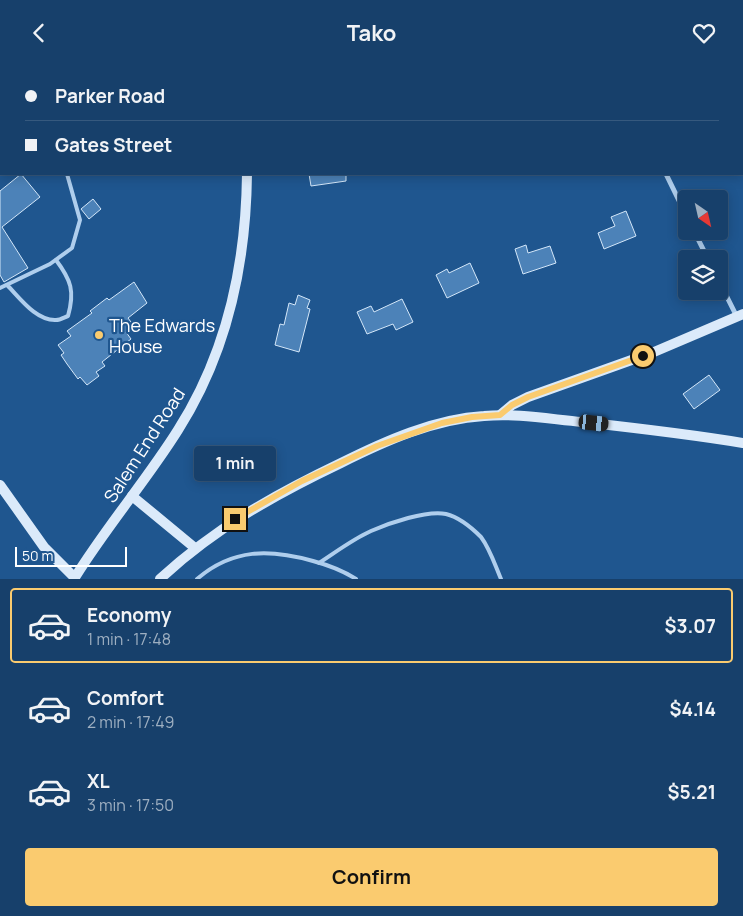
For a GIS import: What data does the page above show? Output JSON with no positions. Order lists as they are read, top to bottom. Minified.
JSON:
{"streets":{"street":["Salem End Road"]},"places":["The Edwards House"],"scale_bar":"50 m","north":"bottom right","page":{"header":"Tako","banner":["Parker Road","Gates Street"],"bubble":"1 min","scale":"50 m","list":[{"name":"Economy","note":"1 min · 17:48","value":"$3.07"},{"name":"Comfort","note":"2 min · 17:49","value":"$4.14"},{"name":"XL","note":"3 min · 17:50","value":"$5.21"}],"buttons":"Confirm"}}
